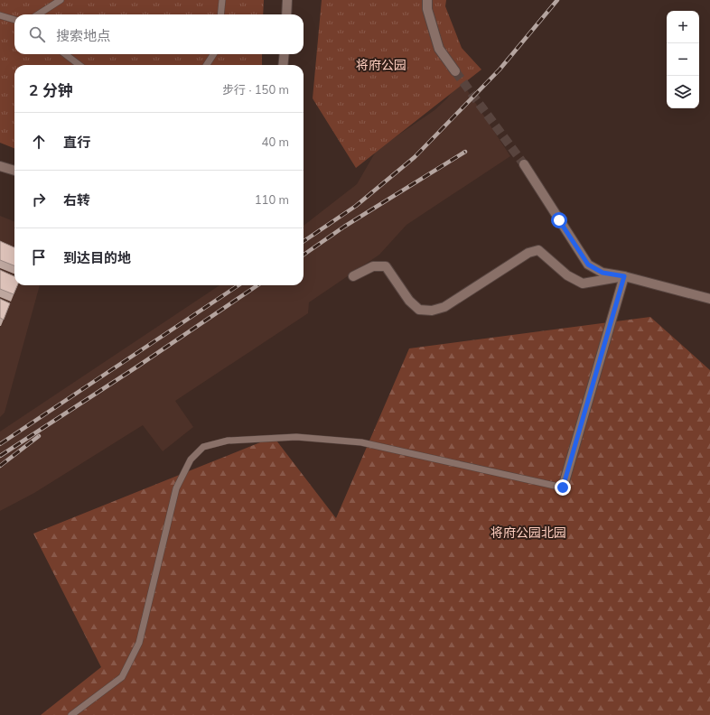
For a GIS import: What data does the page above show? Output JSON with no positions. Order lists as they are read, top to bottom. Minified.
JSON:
{"parks":["将府公园","将府公园北园"],"page":{"map_buttons":["+","−"],"search":"搜索地点","heading":["2 分钟","步行 · 150 m"],"list":[["直行","40 m"],["右转","110 m"],"到达目的地"]}}
